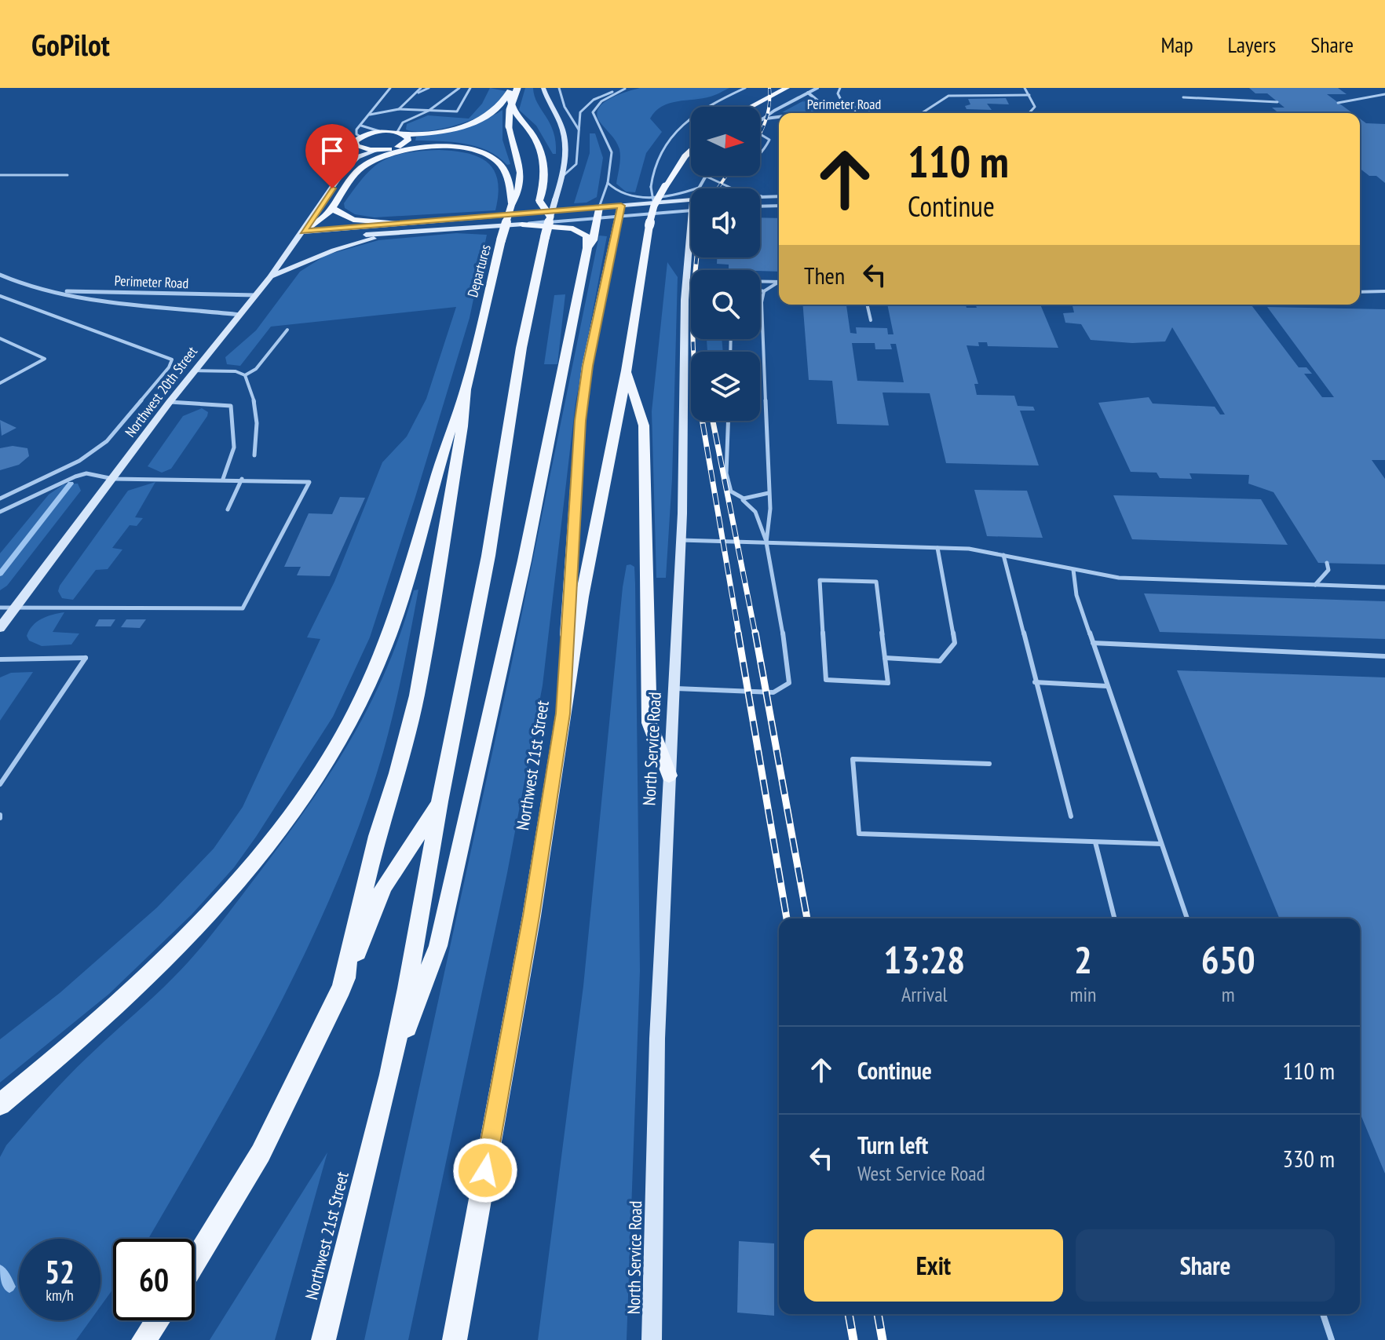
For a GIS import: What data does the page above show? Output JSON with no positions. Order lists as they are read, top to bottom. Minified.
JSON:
{"streets":{"main road":["Departures","Northwest 21st Street"],"street":["Perimeter Road","Northwest 20th Street","North Service Road"]},"crossings":[["Perimeter Road","Northwest 20th Street"]],"north":"right","page":{"header":"GoPilot","nav":["Map","Layers","Share"],"turn":["110 m","Continue"],"then":"Then","eta":["13:28","Arrival","2","min","650","m"],"list":[{"name":"Continue","value":"110 m"},{"name":"Turn left","note":"West Service Road","value":"330 m"}],"buttons":["Exit","Share"],"speed":"52 km/h","limit":"60"}}
